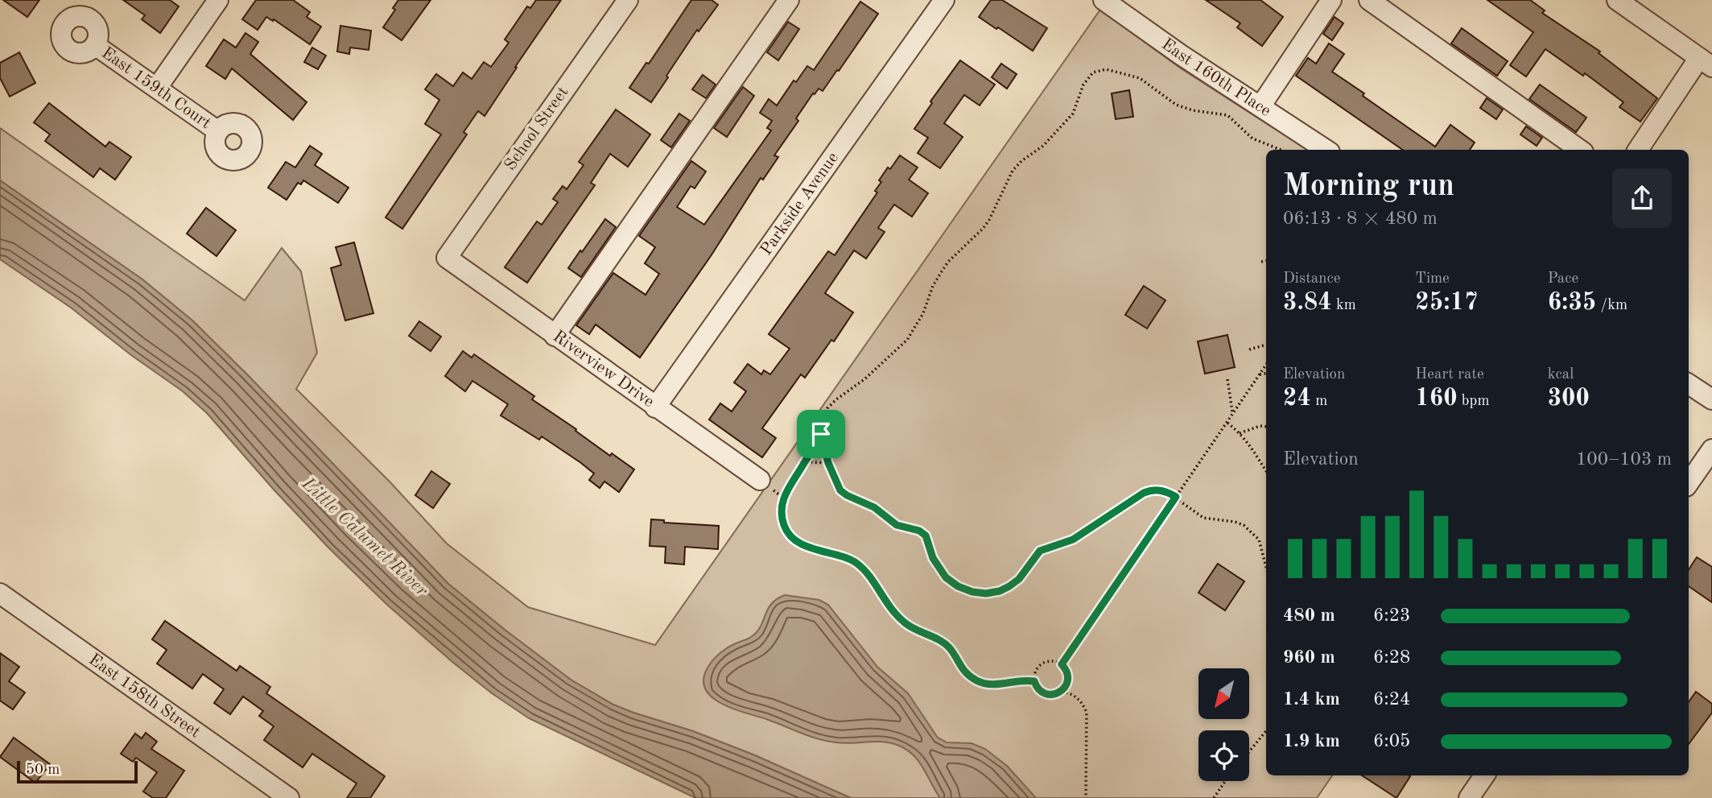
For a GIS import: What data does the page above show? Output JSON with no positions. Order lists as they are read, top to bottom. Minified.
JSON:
{"streets":{"street":["East 160th Place","East 159th Court","School Street","Parkside Avenue","Riverview Drive","East 158th Street"]},"crossings":[["School Street","Riverview Drive"],["Parkside Avenue","Riverview Drive"]],"water":["Little Calumet River"],"scale_bar":"50 m","north":"bottom left","page":{"heading":["Morning run","06:13 · 8 × 480 m"],"stats":[["Distance","3.84 km"],["Time","25:17"],["Pace","6:35 /km"],["Elevation","24 m"],["Heart rate","160 bpm"],["kcal","300"]],"chart":["Elevation","100–103 m"],"list":[{"name":"480 m","note":"6:23"},{"name":"960 m","note":"6:28"},{"name":"1.4 km","note":"6:24"},{"name":"1.9 km","note":"6:05"}],"scale":"50 m"}}
